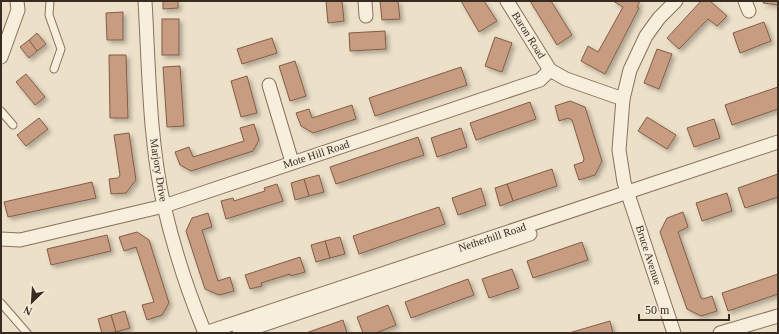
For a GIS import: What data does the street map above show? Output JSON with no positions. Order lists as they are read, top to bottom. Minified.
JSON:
{"streets":{"street":["Baron Road","Mote Hill Road","Marjory Drive","Netherhill Road","Bruce Avenue"]},"crossings":[["Baron Road","Mote Hill Road"],["Mote Hill Road","Marjory Drive"],["Marjory Drive","Netherhill Road"],["Netherhill Road","Bruce Avenue"]],"scale_bar":"50 m","north":"bottom left"}
